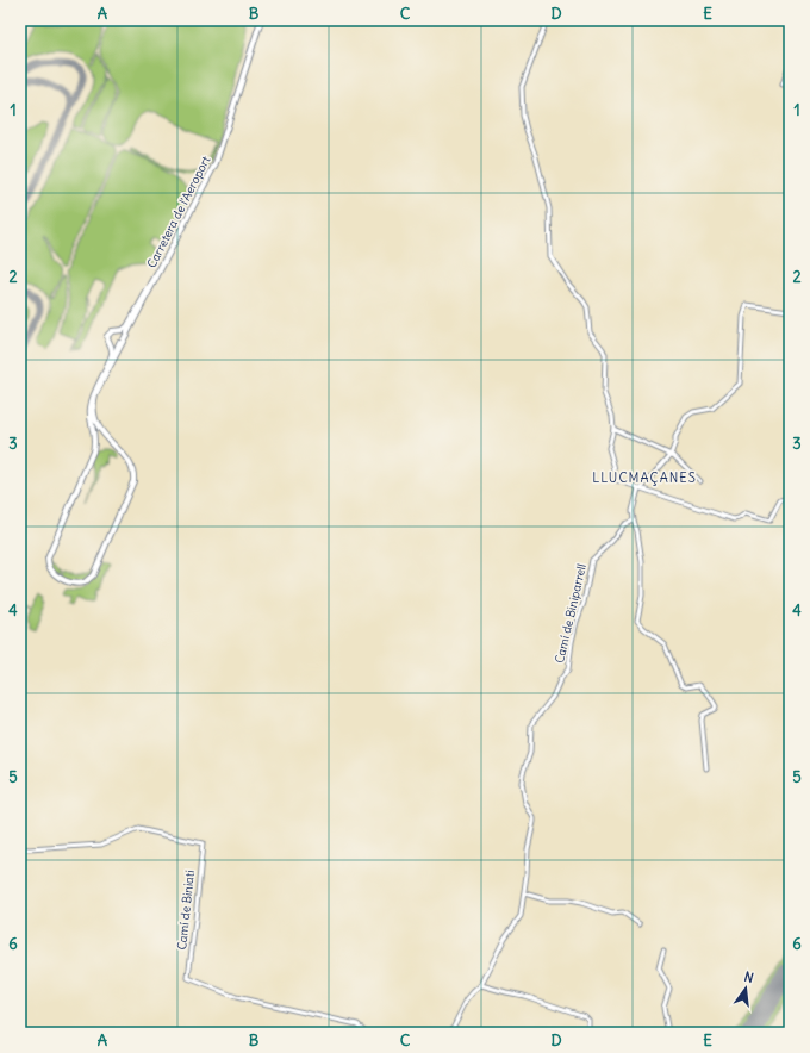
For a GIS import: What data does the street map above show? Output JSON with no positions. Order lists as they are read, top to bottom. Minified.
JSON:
{"streets":{"main road":["Carretera de l'Aeroport"],"street":["Camí de Biniparrell","Camí de Biniati"]},"districts":["LLUCMAÇANES"],"north":"top","grid":{"columns":["A","B","C","D","E"],"rows":["1","2","3","4","5","6"]}}
